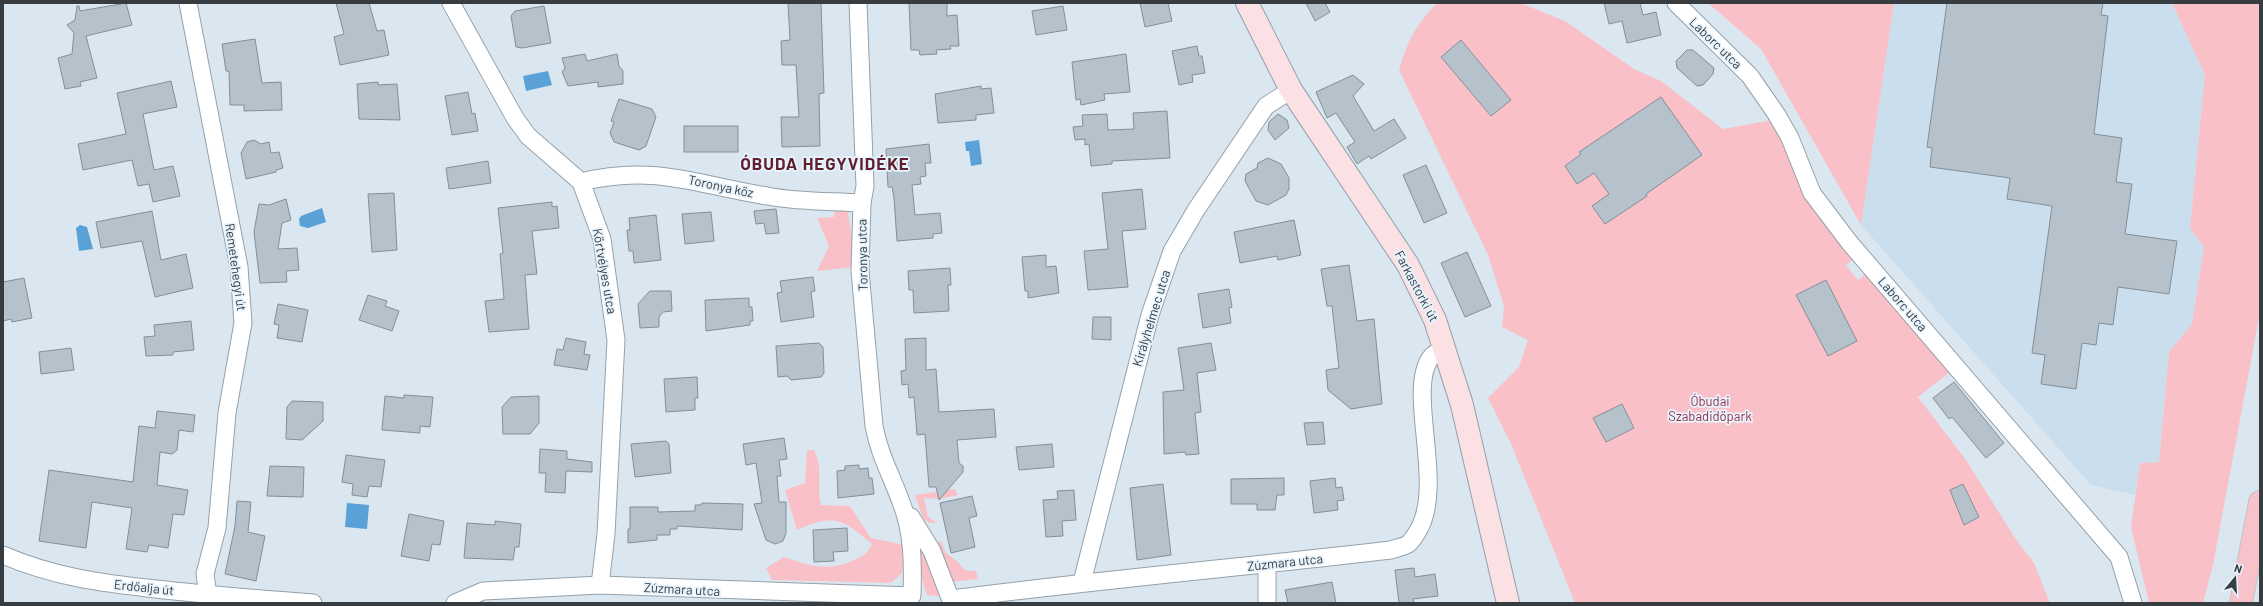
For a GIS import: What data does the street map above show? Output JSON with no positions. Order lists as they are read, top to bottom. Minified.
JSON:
{"streets":{"street":["Laborc utca","Toronya köz","Toronya utca","Remetehegyi út","Körtvélyes utca","Farkastorki út","Királyhelmec utca","Zúzmara utca","Erdőalja út"]},"crossings":[["Toronya köz","Toronya utca"],["Toronya köz","Körtvélyes utca"],["Toronya utca","Zúzmara utca"],["Remetehegyi út","Erdőalja út"],["Körtvélyes utca","Zúzmara utca"],["Farkastorki út","Királyhelmec utca"],["Farkastorki út","Zúzmara utca"],["Királyhelmec utca","Zúzmara utca"]],"districts":["ÓBUDA HEGYVIDÉKE"],"parks":["Óbudai Szabadidőpark"],"north":"top"}
